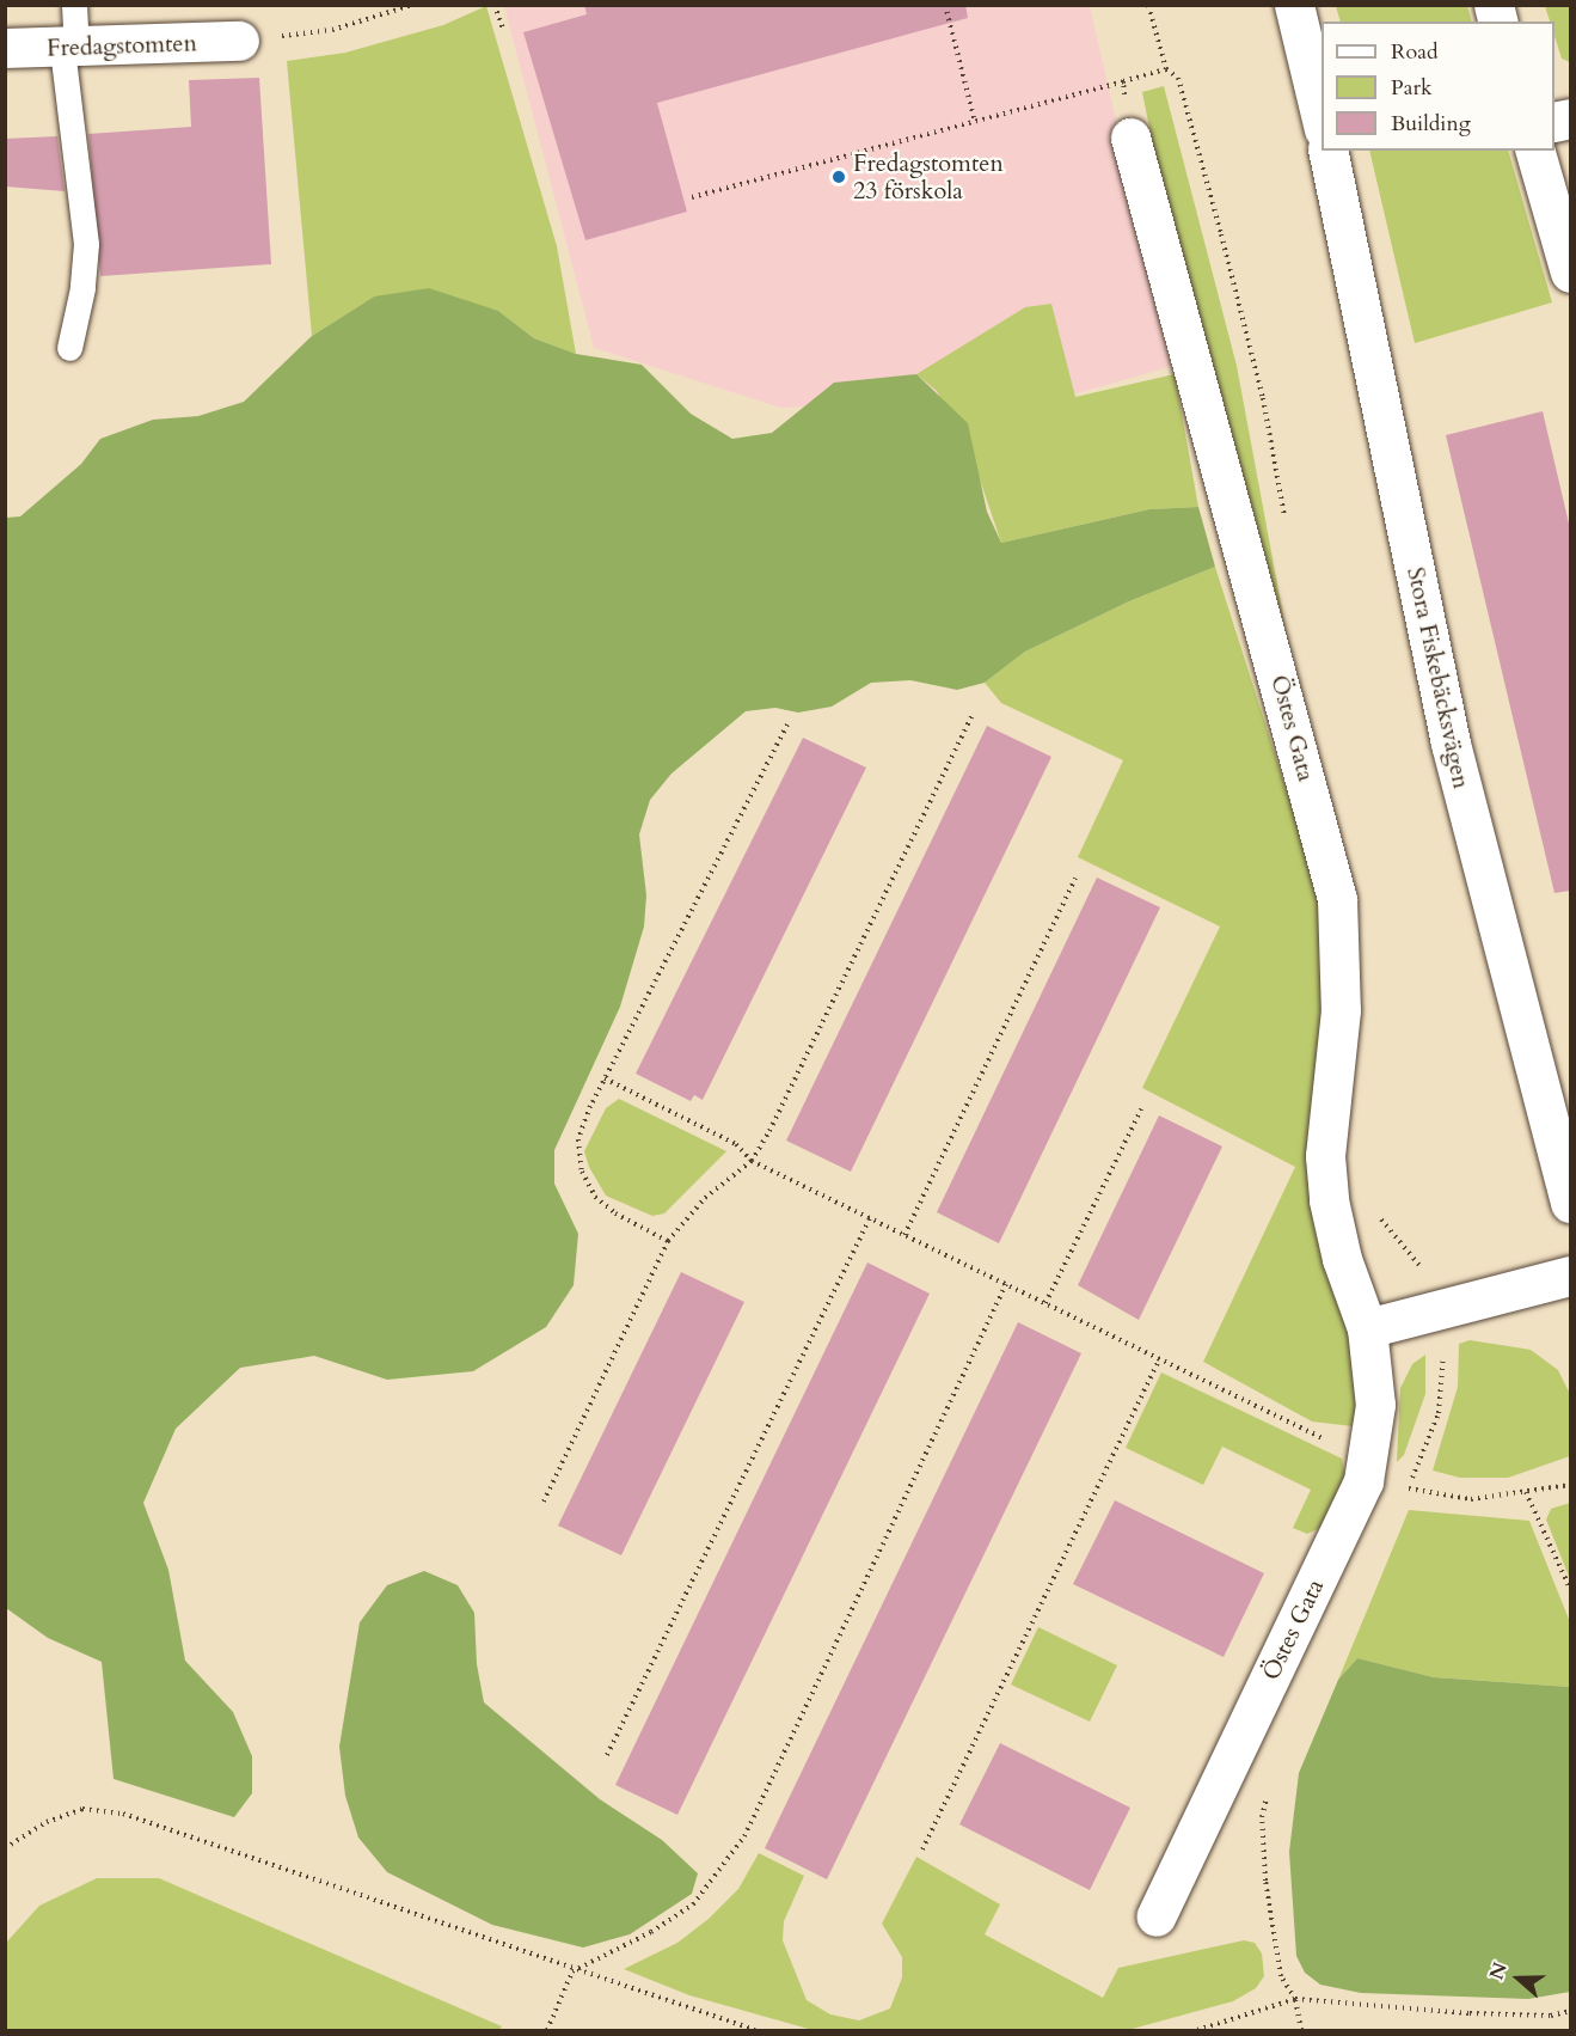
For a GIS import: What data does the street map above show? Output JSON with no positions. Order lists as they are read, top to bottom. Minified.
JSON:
{"streets":{"street":["Fredagstomten","Stora Fiskebäcksvägen","Östes Gata"]},"places":["Fredagstomten 23 förskola"],"legend":["Road","Park","Building"],"north":"left"}
